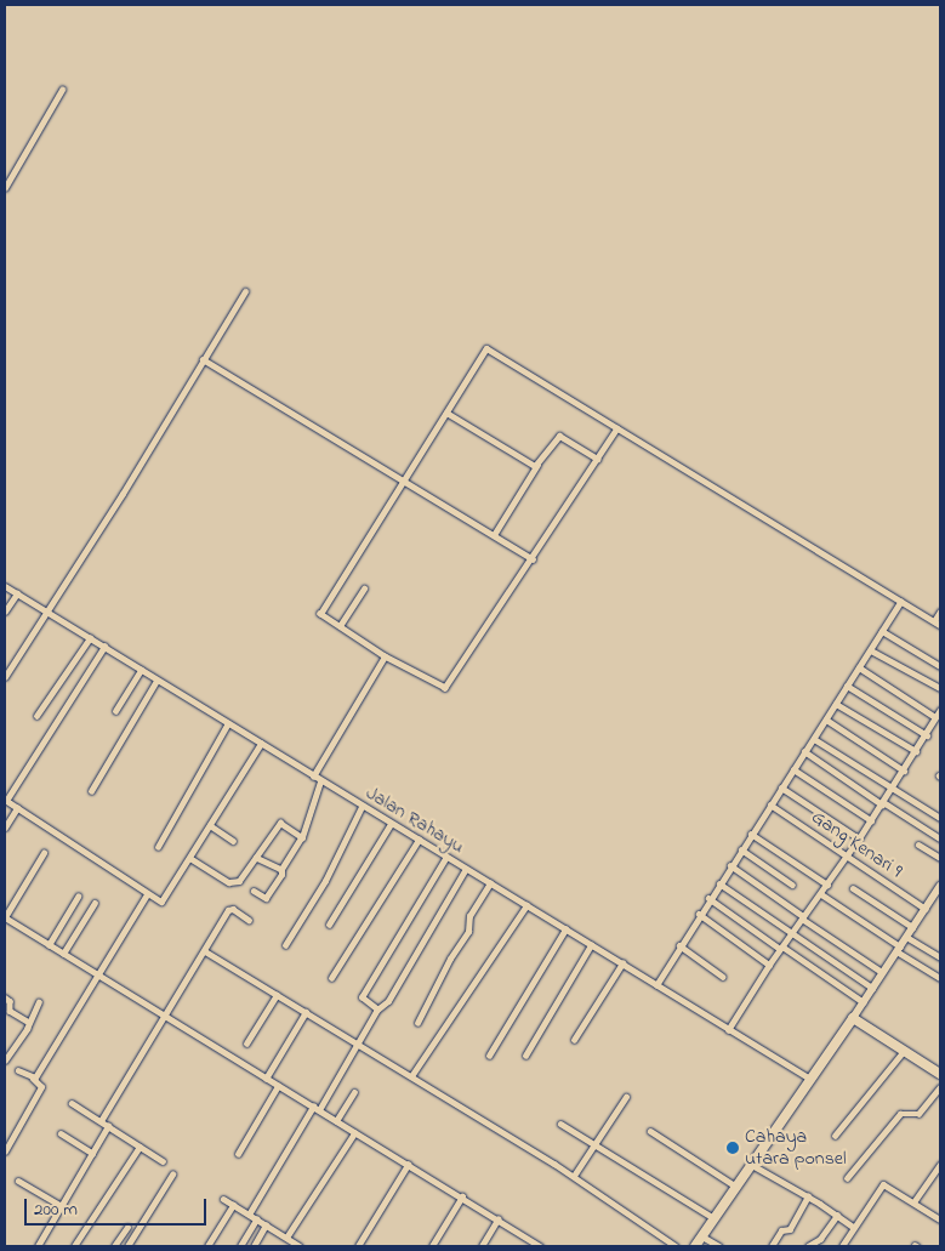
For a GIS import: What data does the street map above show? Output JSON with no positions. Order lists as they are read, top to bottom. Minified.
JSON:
{"streets":{"street":["Jalan Rahayu","Gang Kenari 9"]},"places":["Cahaya utara ponsel"],"scale_bar":"200 m"}
